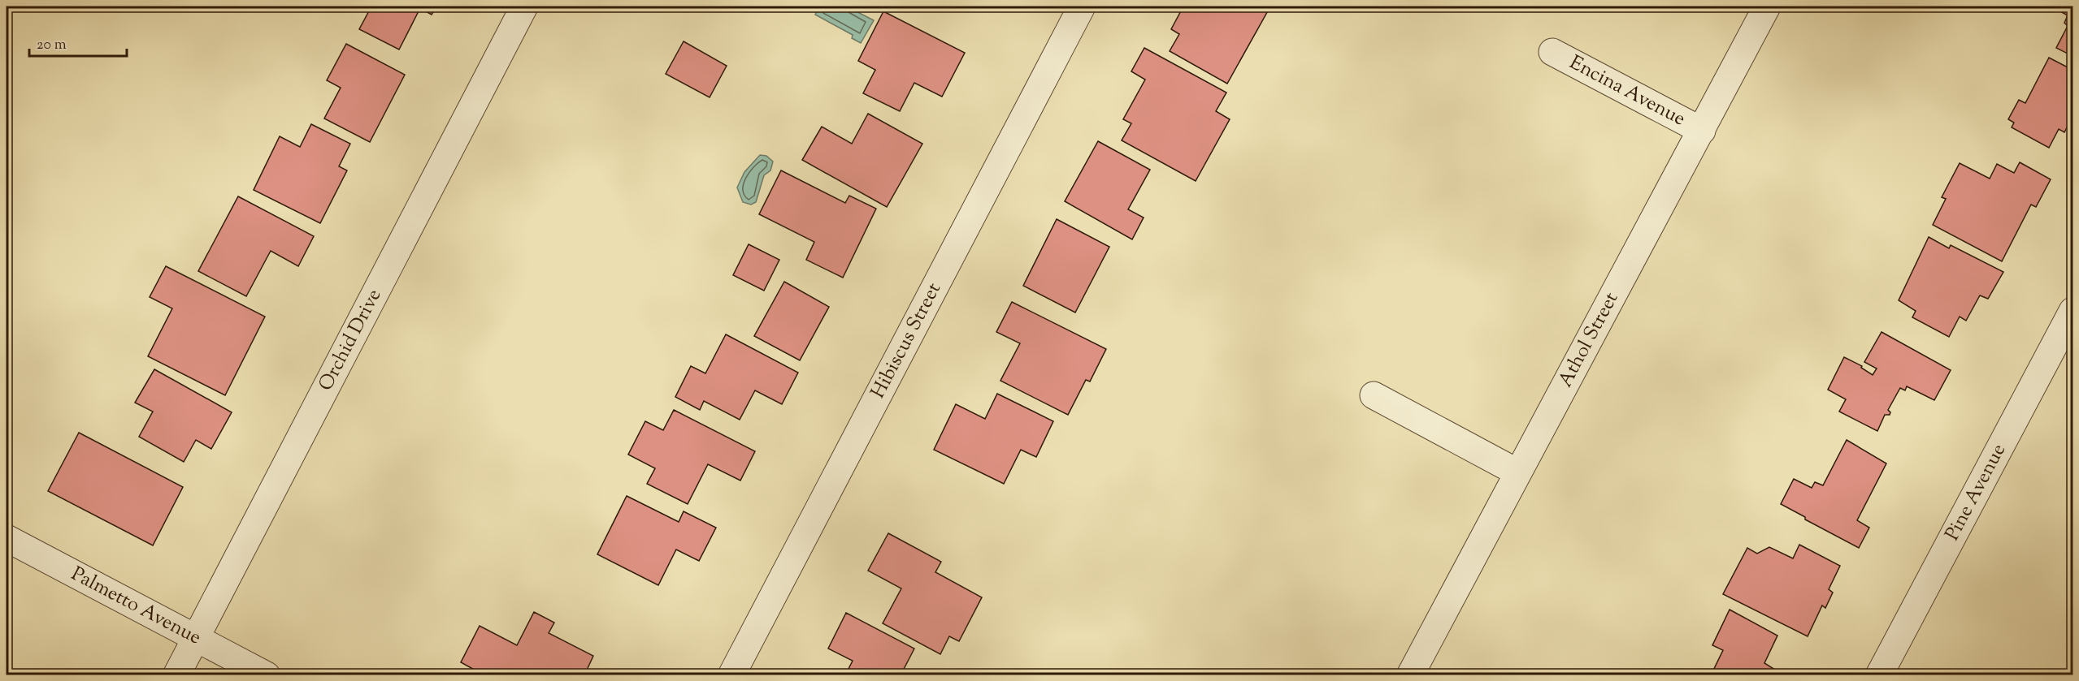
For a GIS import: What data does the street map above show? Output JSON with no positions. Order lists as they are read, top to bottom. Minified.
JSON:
{"streets":{"street":["Encina Avenue","Athol Street","Orchid Drive","Hibiscus Street","Pine Avenue","Palmetto Avenue"]},"crossings":[["Encina Avenue","Athol Street"],["Orchid Drive","Palmetto Avenue"]],"scale_bar":"20 m"}
